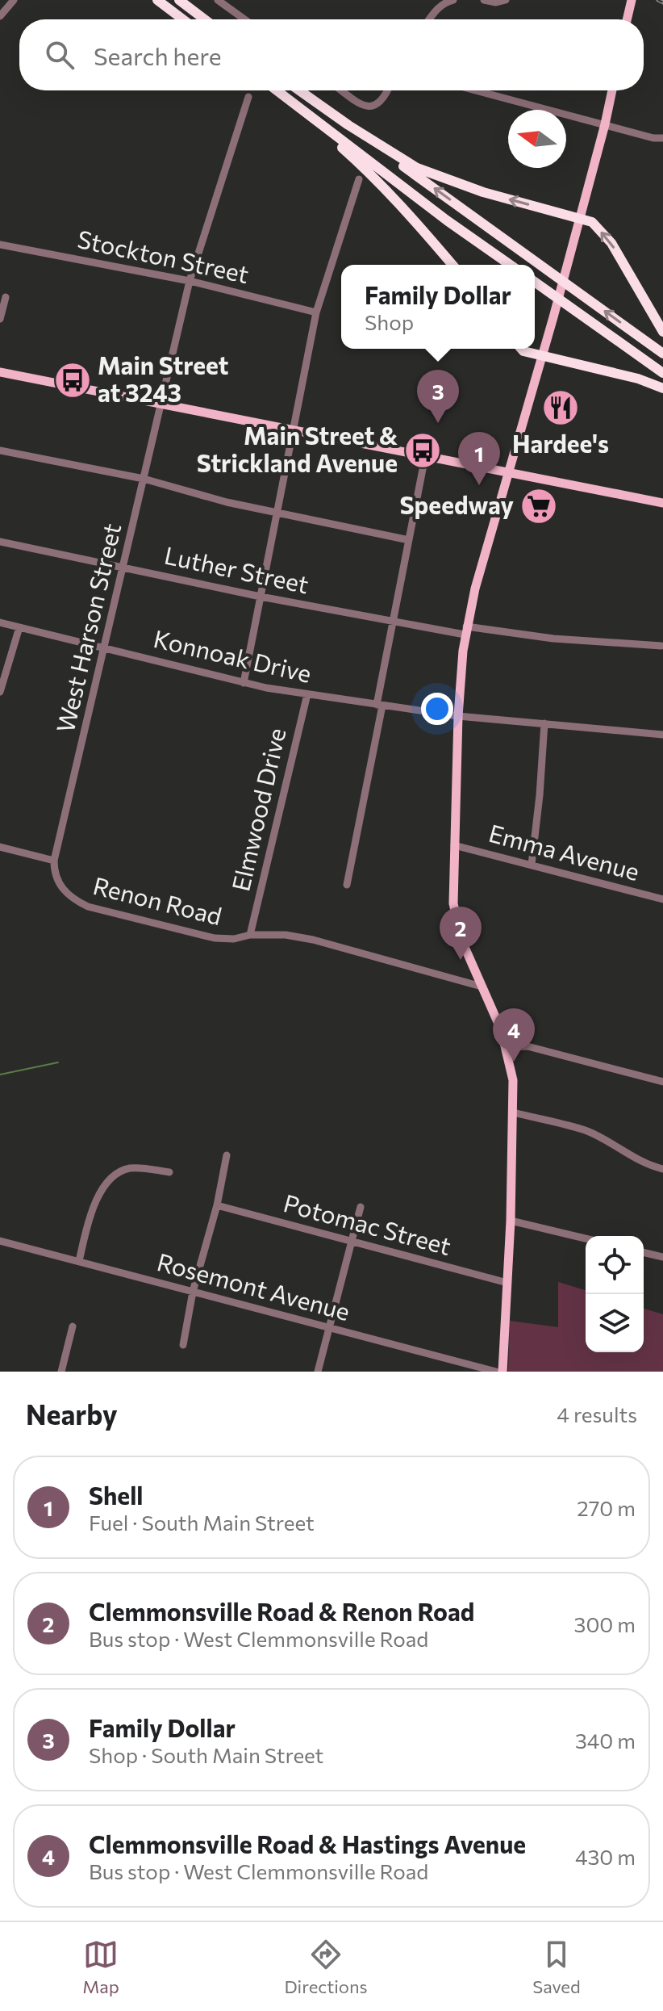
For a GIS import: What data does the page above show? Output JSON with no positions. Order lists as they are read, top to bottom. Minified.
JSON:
{"streets":{"street":["Stockton Street","Luther Street","West Harson Street","Konnoak Drive","Elmwood Drive","Emma Avenue","Renon Road","Potomac Street","Rosemont Avenue"]},"crossings":[["Stockton Street","West Harson Street"],["Luther Street","West Harson Street"],["West Harson Street","Konnoak Drive"],["West Harson Street","Renon Road"],["Konnoak Drive","Elmwood Drive"],["Elmwood Drive","Renon Road"]],"places":{"bus stop":["Main Street at 3243","Main Street & Strickland Avenue"],"restaurant":["Hardee's"],"supermarket":["Speedway"]},"north":"left","page":{"search":"Search here","popup":["Family Dollar","Shop"],"pins":["3","1","2","4"],"heading":["Nearby","4 results"],"list":[{"mark":"1","name":"Shell","note":"Fuel · South Main Street","value":"270 m"},{"mark":"2","name":"Clemmonsville Road & Renon Road","note":"Bus stop · West Clemmonsville Road","value":"300 m"},{"mark":"3","name":"Family Dollar","note":"Shop · South Main Street","value":"340 m"},{"mark":"4","name":"Clemmonsville Road & Hastings Avenue","note":"Bus stop · West Clemmonsville Road","value":"430 m"}],"nav":["Map","Directions","Saved"]}}
